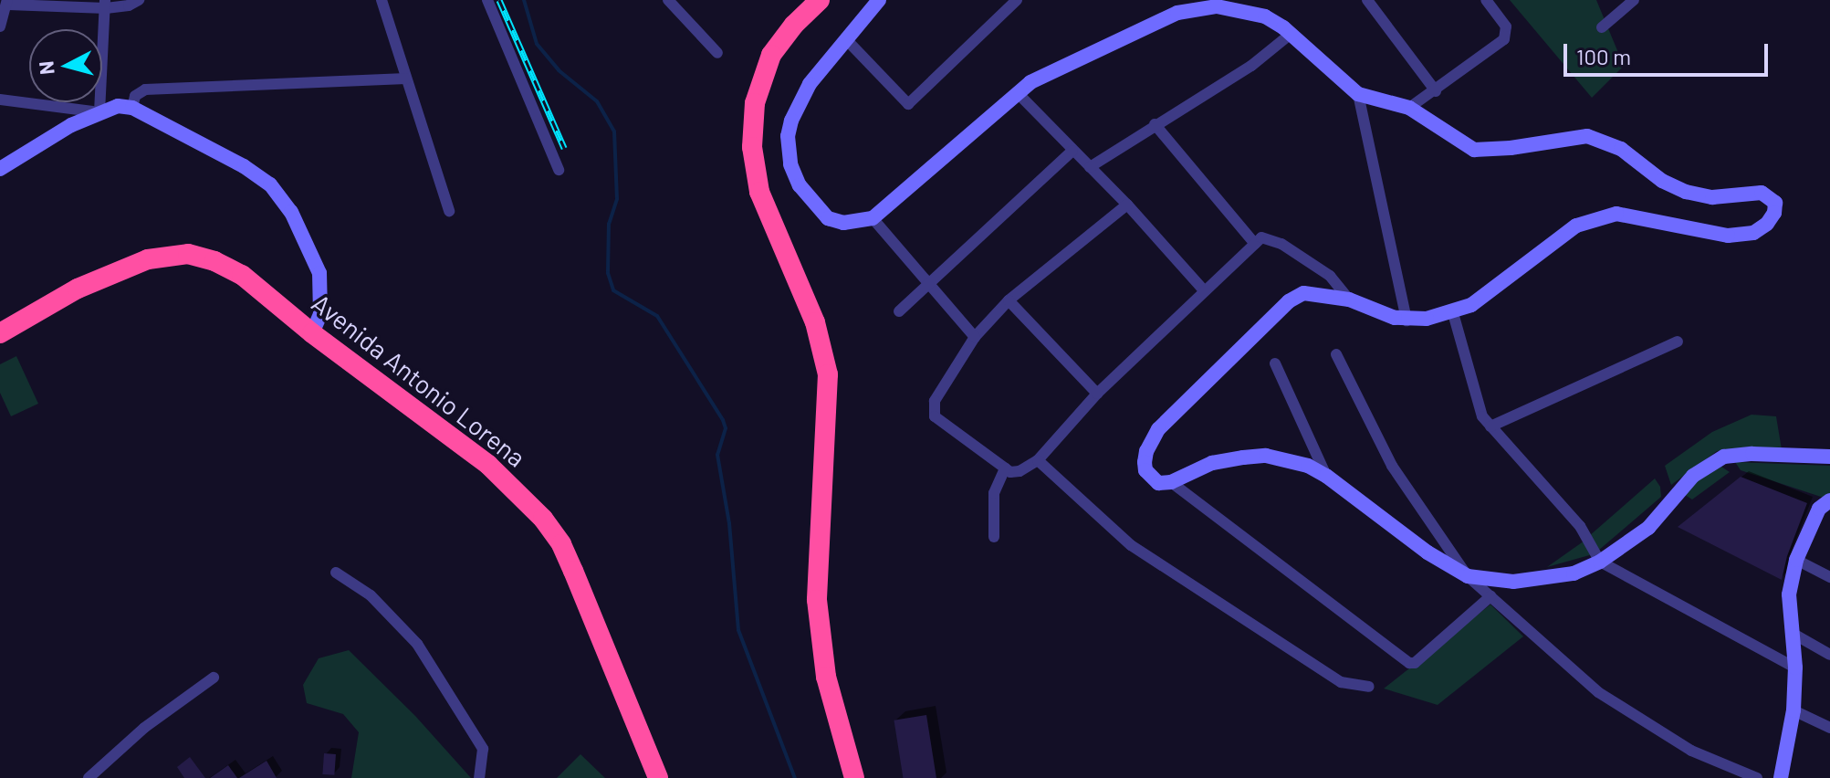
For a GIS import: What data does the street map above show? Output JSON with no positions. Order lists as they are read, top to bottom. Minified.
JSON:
{"streets":{"highway":["Avenida Antonio Lorena"]},"scale_bar":"100 m","north":"left"}
